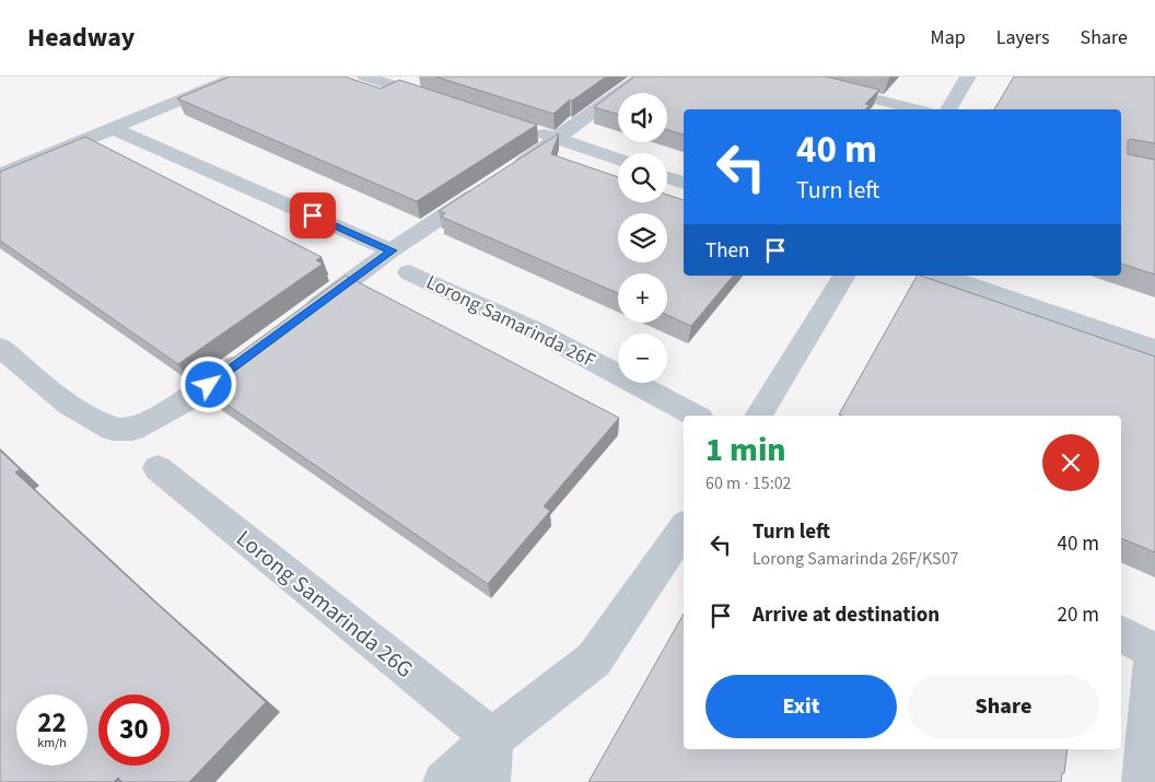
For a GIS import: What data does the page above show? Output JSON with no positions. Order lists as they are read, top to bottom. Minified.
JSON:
{"streets":{"street":["Lorong Samarinda 26F","Lorong Samarinda 26G"]},"page":{"header":"Headway","nav":["Map","Layers","Share"],"map_buttons":["+","−"],"turn":["40 m","Turn left"],"then":"Then","heading":["1 min","60 m · 15:02"],"list":[{"name":"Turn left","note":"Lorong Samarinda 26F/KS07","value":"40 m"},{"name":"Arrive at destination","value":"20 m"}],"buttons":["Exit","Share"],"speed":"22 km/h","limit":"30"}}
